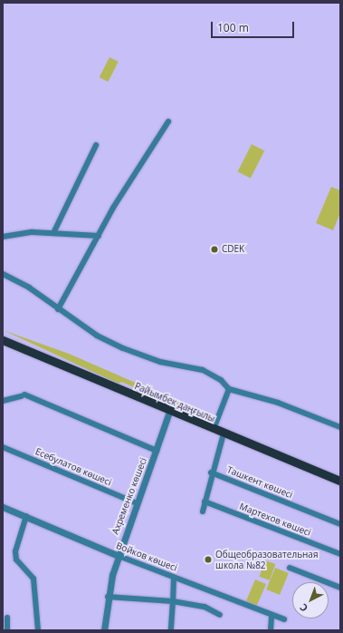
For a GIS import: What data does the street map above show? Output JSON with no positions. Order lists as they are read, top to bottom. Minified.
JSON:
{"streets":{"main road":["Райымбек даңғылы"],"street":["Есебулатов көшесі","Ташкент көшесі","Ахременко көшесі","Мартехов көшесі","Войков көшесі"]},"crossings":[["Райымбек даңғылы","Ахременко көшесі"],["Есебулатов көшесі","Ахременко көшесі"],["Ахременко көшесі","Войков көшесі"]],"places":["CDEK","Общеобразовательная школа №82"],"scale_bar":"100 m","north":"bottom left"}
